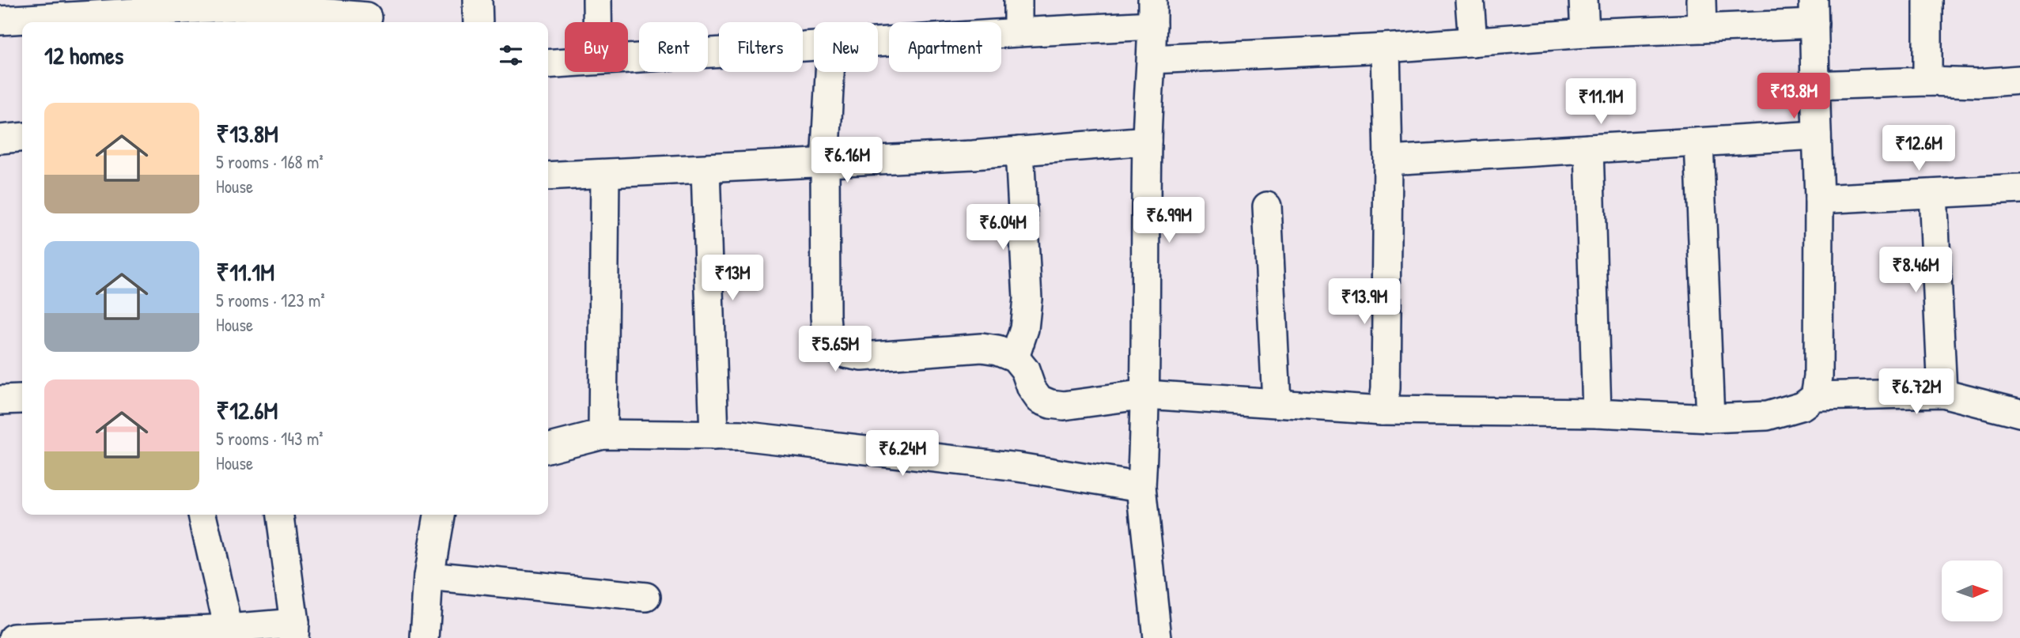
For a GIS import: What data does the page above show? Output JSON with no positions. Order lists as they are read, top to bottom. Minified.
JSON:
{"north":"right","page":{"chip":["Buy","Rent","Filters","New","Apartment"],"heading":"12 homes","price":["₹13.8M","₹11.1M","₹12.6M","₹6.16M","₹6.99M","₹6.04M","₹8.46M","₹13M","₹13.9M","₹5.65M","₹6.72M","₹6.24M"],"list":[{"name":"₹13.8M","note":"5 rooms · 168 m² · House"},{"name":"₹11.1M","note":"5 rooms · 123 m² · House"},{"name":"₹12.6M","note":"5 rooms · 143 m² · House"}]}}
